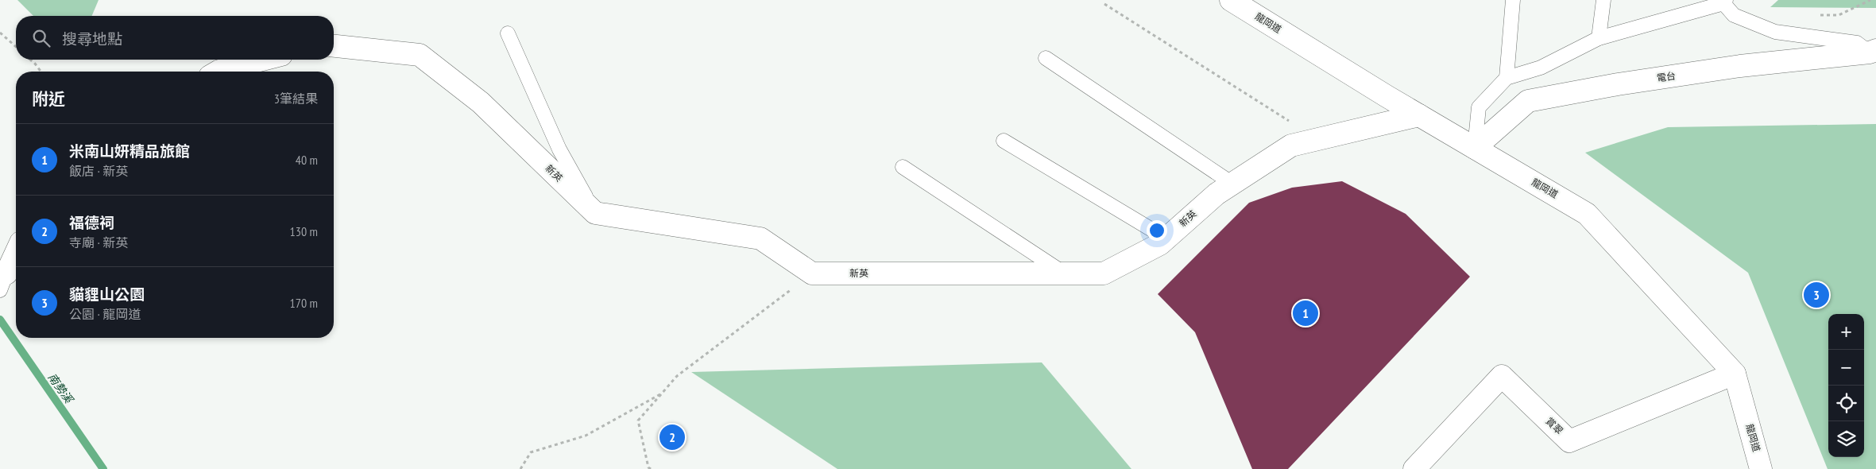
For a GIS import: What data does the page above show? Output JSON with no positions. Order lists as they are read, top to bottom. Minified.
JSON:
{"streets":{"street":["龍岡道","電台","新英","賞翠"]},"crossings":[["龍岡道","電台"],["龍岡道","新英"],["龍岡道","賞翠"]],"water":["南勢溪"],"page":{"search":"搜尋地點","heading":["附近","3筆結果"],"list":[{"mark":"1","name":"米南山妍精品旅館","note":"飯店 · 新英","value":"40 m"},{"mark":"2","name":"福德祠","note":"寺廟 · 新英","value":"130 m"},{"mark":"3","name":"貓貍山公園","note":"公園 · 龍岡道","value":"170 m"}],"pins":["3","1","2"],"map_buttons":["+","−"]}}
